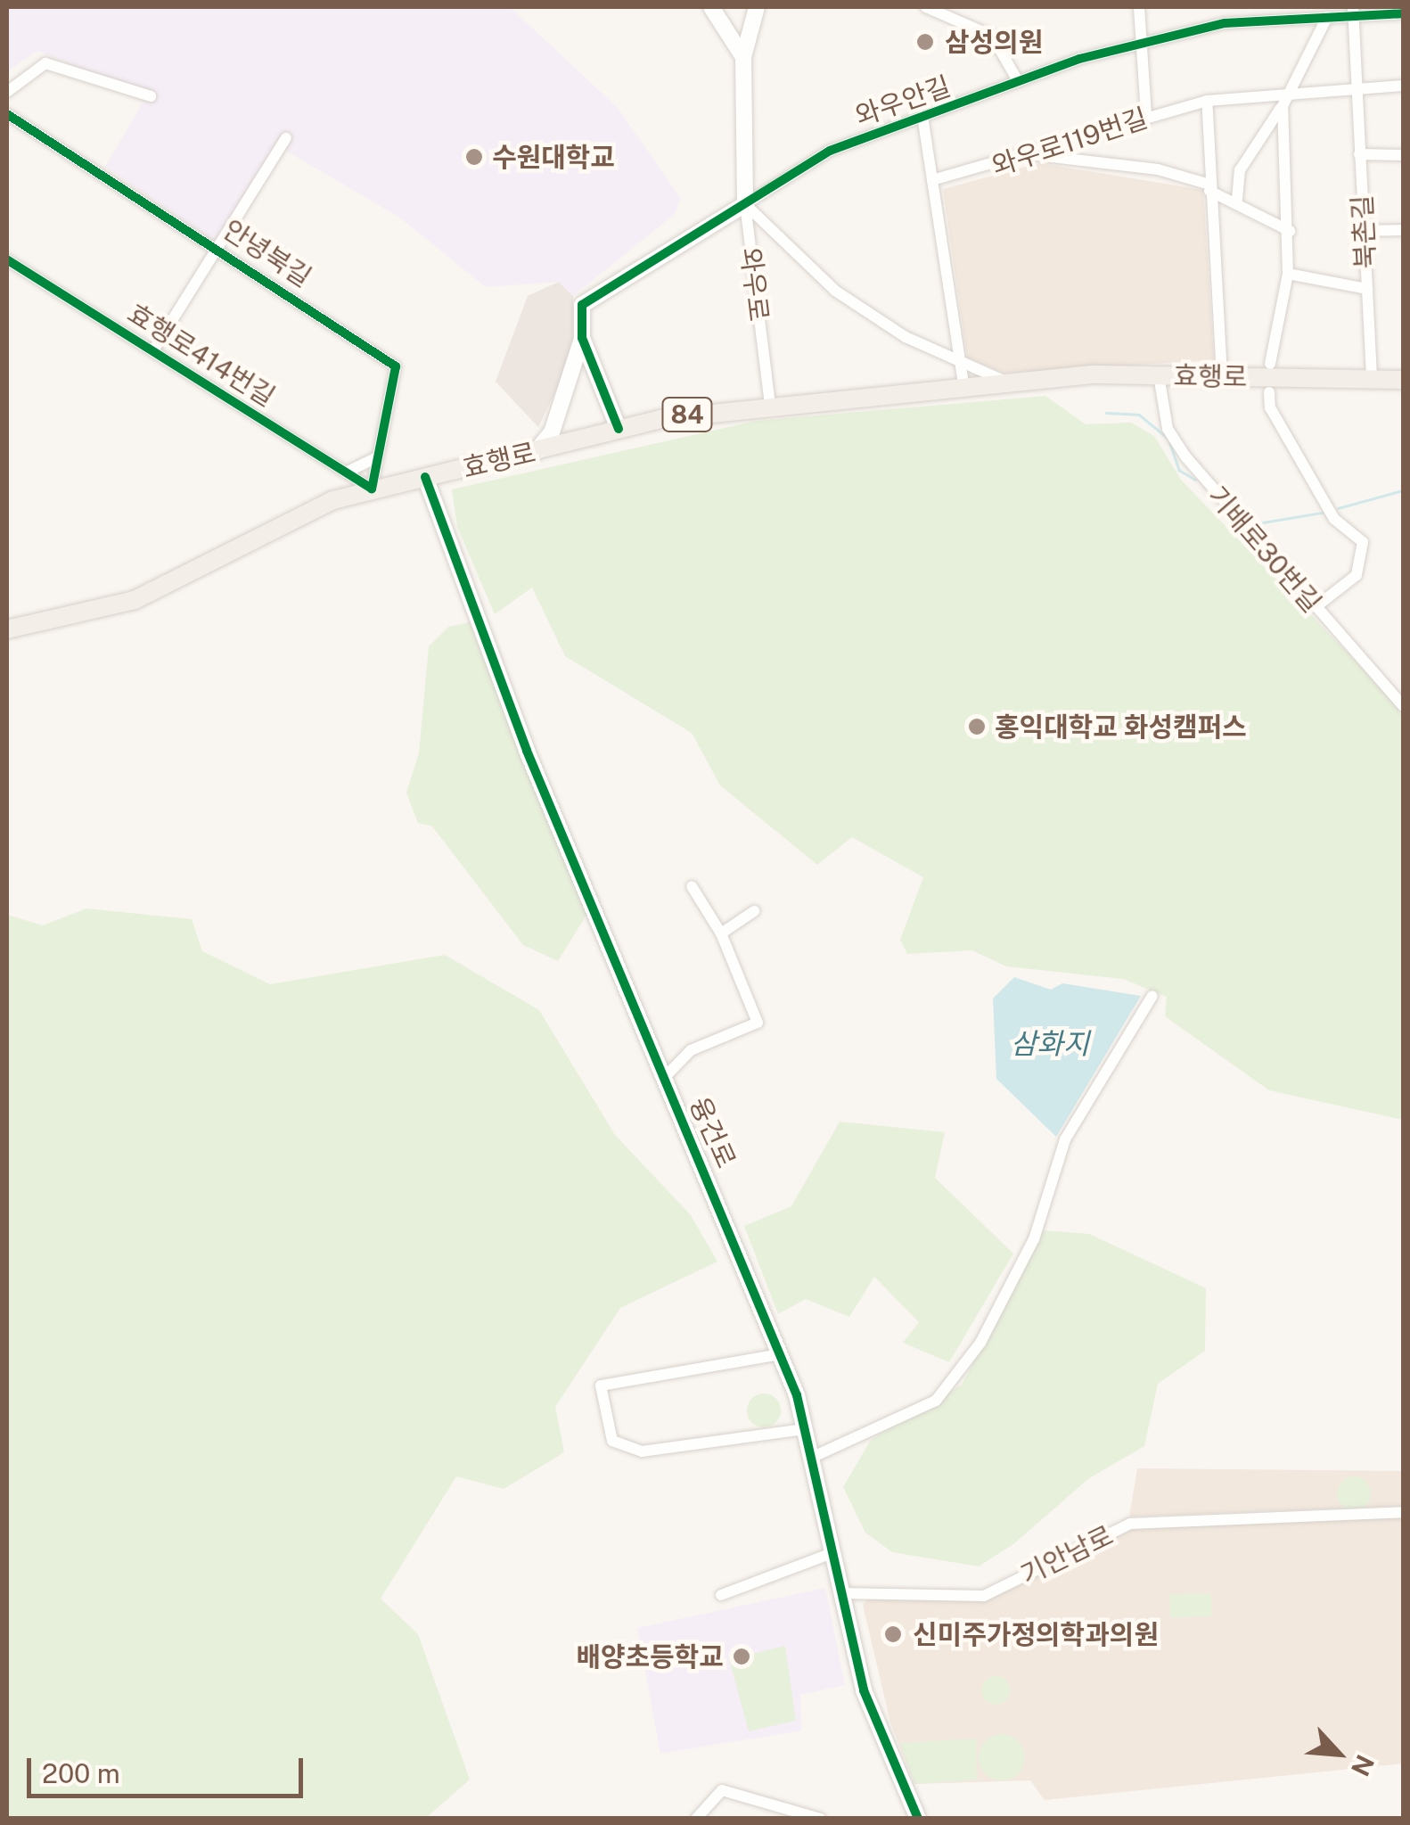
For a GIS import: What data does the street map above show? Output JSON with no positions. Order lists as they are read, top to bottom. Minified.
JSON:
{"streets":{"main road":["효행로","84"],"street":["와우안길","와우로119번길","북촌길","안녕북길","와우로","효행로414번길","기배로30번길","융건로","기안남로"]},"crossings":[["와우안길","북촌길"],["와우안길","와우로"],["와우로119번길","북촌길"],["북촌길","효행로"],["안녕북길","효행로414번길"],["안녕북길","효행로"],["와우로","효행로"],["효행로414번길","효행로"],["효행로","기배로30번길"],["효행로","융건로"],["융건로","기안남로"]],"water":["삼화지"],"places":["삼성의원","수원대학교","홍익대학교 화성캠퍼스","신미주가정의학과의원","배양초등학교"],"scale_bar":"200 m","north":"bottom right"}
